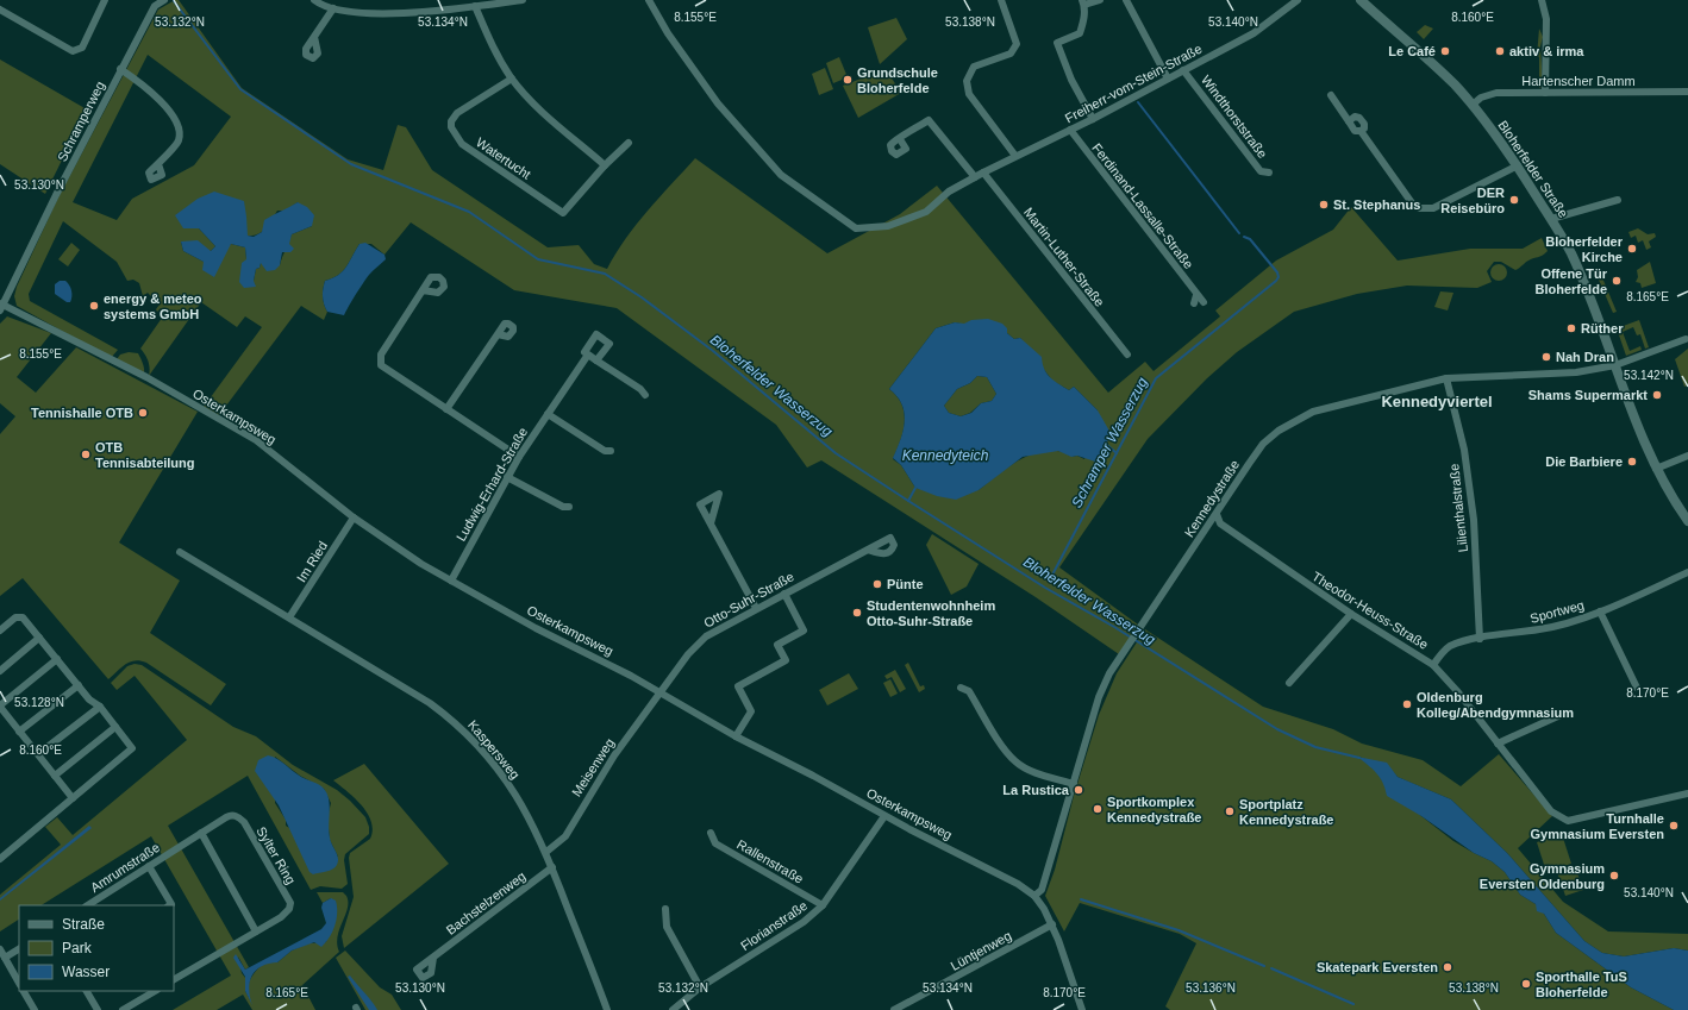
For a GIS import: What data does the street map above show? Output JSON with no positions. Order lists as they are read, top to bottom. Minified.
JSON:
{"streets":{"street":["Hartenscher Damm","Freiherr-vom-Stein-Straße","Windthorststraße","Schramperweg","Watertucht","Bloherfelder Straße","Ferdinand-Lassalle-Straße","Martin-Luther-Straße","Osterkampsweg","Ludwig-Erhard-Straße","Kennedystraße","Lilienthalstraße","Im Ried","Otto-Suhr-Straße","Theodor-Heuss-Straße","Sportweg","Kaspersweg","Meisenweg","Sylter Ring","Rallenstraße","Amrumstraße","Bachstelzenweg","Florianstraße","Lüntjenweg"]},"crossings":[["Hartenscher Damm","Bloherfelder Straße"],["Freiherr-vom-Stein-Straße","Windthorststraße"],["Freiherr-vom-Stein-Straße","Ferdinand-Lassalle-Straße"],["Freiherr-vom-Stein-Straße","Martin-Luther-Straße"],["Schramperweg","Osterkampsweg"],["Bloherfelder Straße","Kennedystraße"],["Osterkampsweg","Ludwig-Erhard-Straße"],["Osterkampsweg","Kennedystraße"],["Osterkampsweg","Im Ried"],["Osterkampsweg","Otto-Suhr-Straße"],["Osterkampsweg","Meisenweg"],["Osterkampsweg","Florianstraße"],["Osterkampsweg","Lüntjenweg"],["Kennedystraße","Lilienthalstraße"],["Kennedystraße","Theodor-Heuss-Straße"],["Lilienthalstraße","Sportweg"],["Im Ried","Kaspersweg"],["Otto-Suhr-Straße","Meisenweg"],["Theodor-Heuss-Straße","Sportweg"],["Kaspersweg","Meisenweg"],["Kaspersweg","Bachstelzenweg"],["Sylter Ring","Amrumstraße"],["Rallenstraße","Florianstraße"]],"districts":["Kennedyviertel"],"water":["Bloherfelder Wasserzug","Schramper Wasserzug","Kennedyteich"],"places":["Le Café","aktiv & irma","Grundschule Bloherfelde","DER Reisebüro","St. Stephanus","Bloherfelder Kirche","Offene Tür Bloherfelde","energy & meteo systems GmbH","Rüther","Nah Dran","Shams Supermarkt","Tennishalle OTB","OTB Tennisabteilung","Die Barbiere","Pünte","Studentenwohnheim Otto-Suhr-Straße","Oldenburg Kolleg/Abendgymnasium","La Rustica","Sportkomplex Kennedystraße","Sportplatz Kennedystraße","Turnhalle Gymnasium Eversten","Gymnasium Eversten Oldenburg","Skatepark Eversten","Sporthalle TuS Bloherfelde"],"legend":["Straße","Park","Wasser"],"coordinates":["8.155°E","8.160°E","53.132°N","53.134°N","53.138°N","53.140°N","53.130°N","8.165°E","53.142°N","8.170°E","53.128°N","53.136°N"]}
